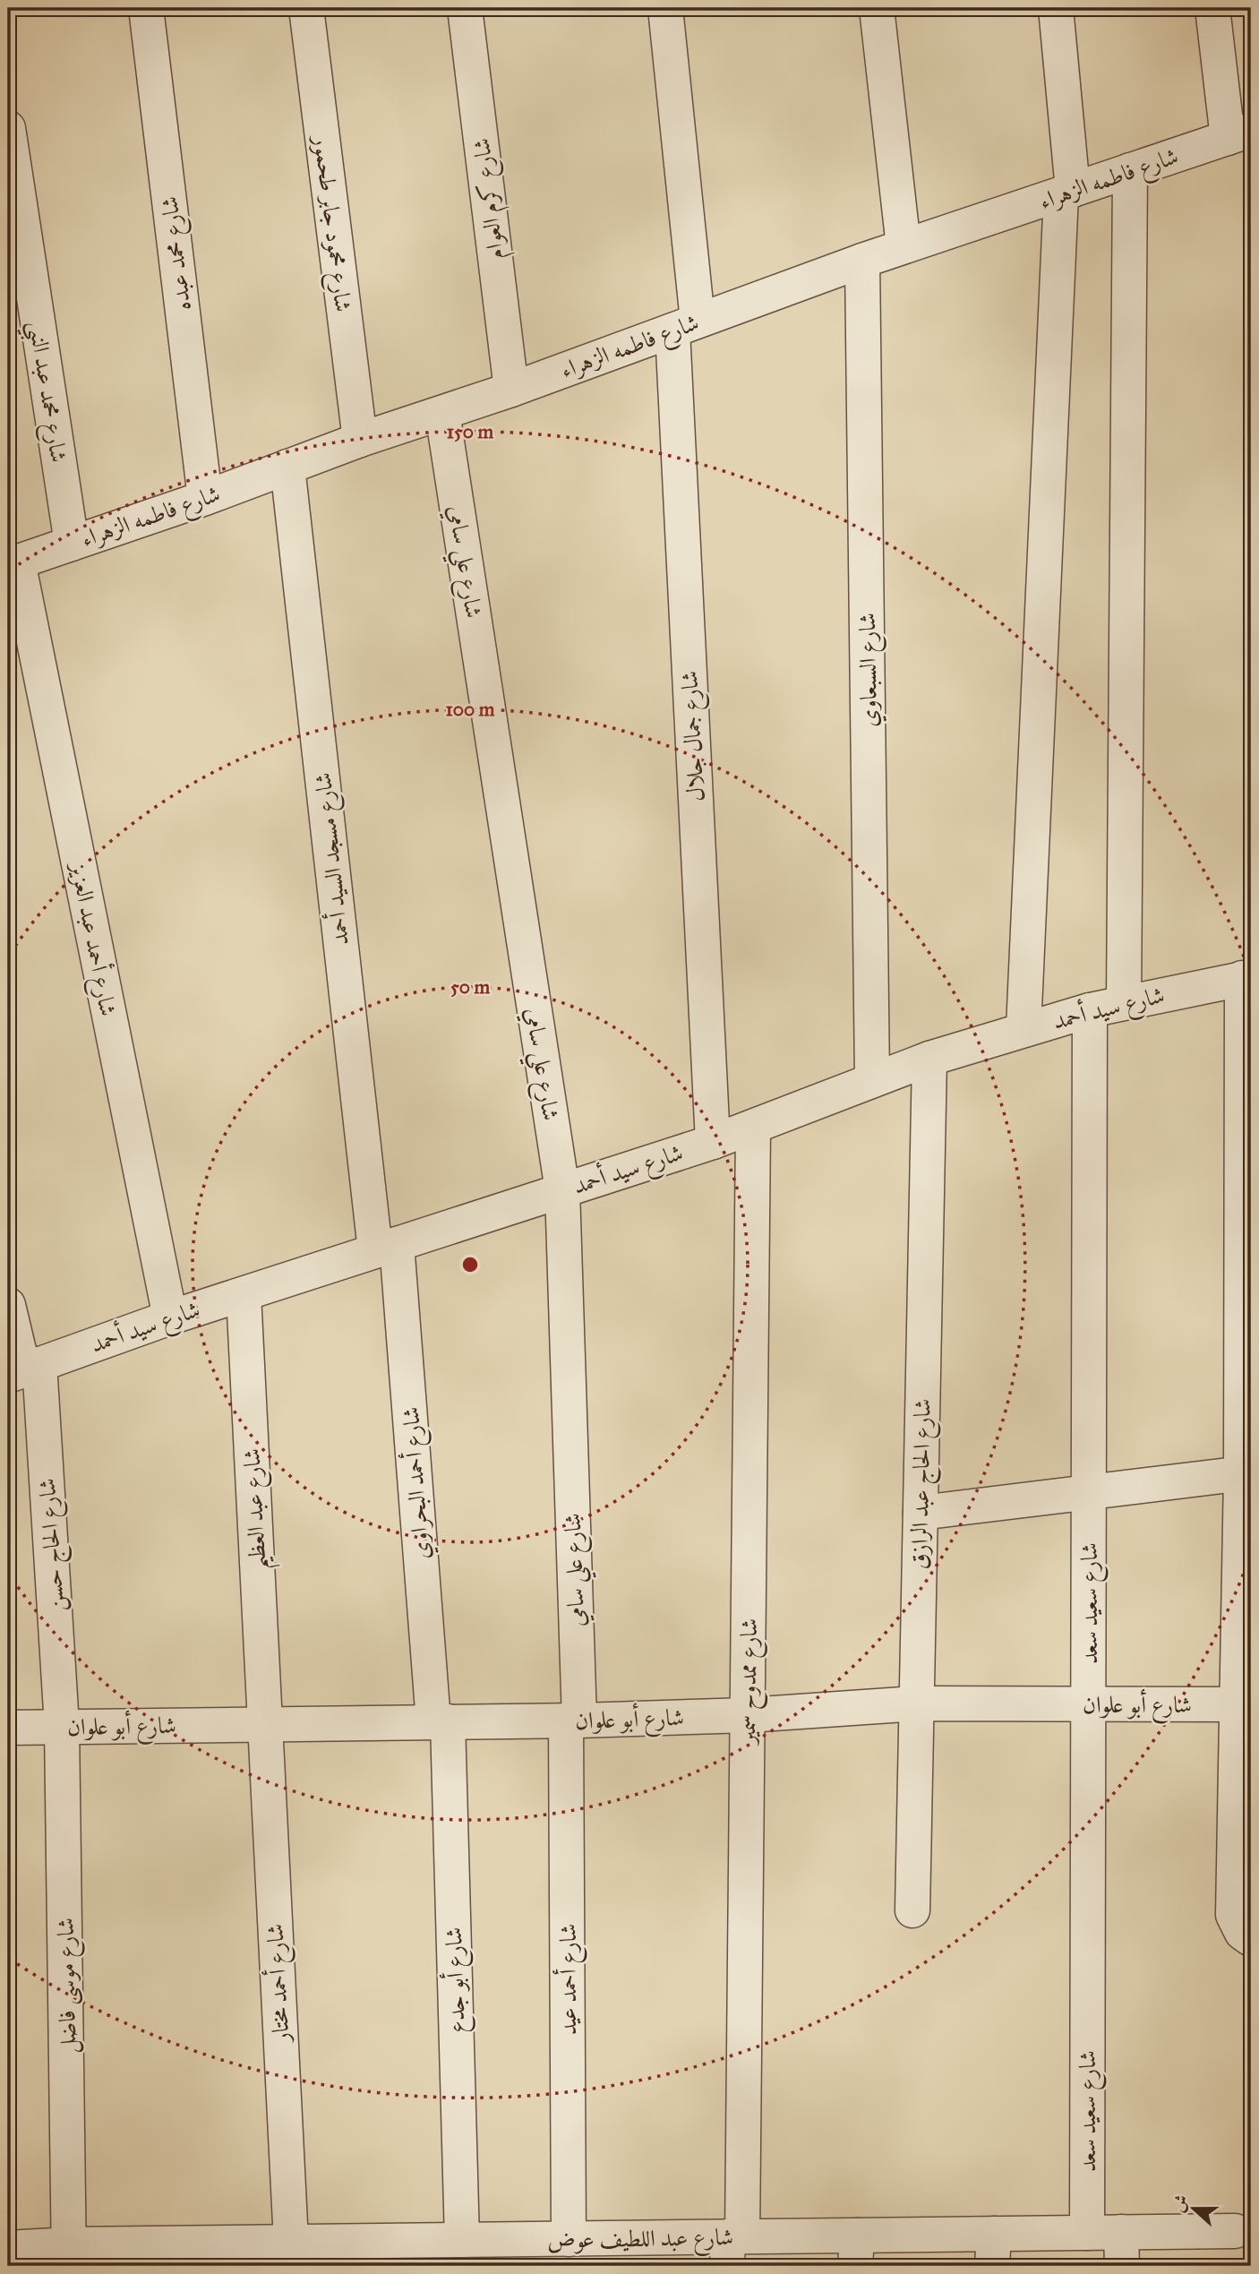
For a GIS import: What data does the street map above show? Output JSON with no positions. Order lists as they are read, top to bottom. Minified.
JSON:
{"streets":{"street":["شارع فاطمه الزهراء","شارع كرم العوام","شارع محمود جابر طحمور","شارع محمد عبده","شارع محمد عبد النبي","شارع علي سامي","شارع السبعاوي","شارع جمال جلال","شارع مسجد السيد أحمد","شارع أحمد عبد العزيز","شارع سيد أحمد","شارع أحمد البحراوي","شارع الحاج عبد الرازق","شارع عبد العظيم","شارع الحاج حسن","شارع سعيد سعد","شارع ممدوح سمير","شارع أبو علوان","شارع أحمد عيد","شارع أبو جدع","شارع أحمد مختار","شارع موسى فاضل","شارع عبد اللطيف عوض"]},"crossings":[["شارع فاطمه الزهراء","شارع كرم العوام"],["شارع فاطمه الزهراء","شارع محمود جابر طحمور"],["شارع فاطمه الزهراء","شارع محمد عبده"],["شارع فاطمه الزهراء","شارع محمد عبد النبي"],["شارع فاطمه الزهراء","شارع علي سامي"],["شارع فاطمه الزهراء","شارع السبعاوي"],["شارع فاطمه الزهراء","شارع جمال جلال"],["شارع فاطمه الزهراء","شارع مسجد السيد أحمد"],["شارع فاطمه الزهراء","شارع أحمد عبد العزيز"],["شارع علي سامي","شارع سيد أحمد"],["شارع علي سامي","شارع أبو علوان"],["شارع علي سامي","شارع أحمد عيد"],["شارع السبعاوي","شارع سيد أحمد"],["شارع جمال جلال","شارع سيد أحمد"],["شارع مسجد السيد أحمد","شارع سيد أحمد"],["شارع مسجد السيد أحمد","شارع أحمد البحراوي"],["شارع أحمد عبد العزيز","شارع سيد أحمد"],["شارع سيد أحمد","شارع أحمد البحراوي"],["شارع سيد أحمد","شارع الحاج عبد الرازق"],["شارع سيد أحمد","شارع عبد العظيم"],["شارع سيد أحمد","شارع الحاج حسن"],["شارع سيد أحمد","شارع سعيد سعد"],["شارع سيد أحمد","شارع ممدوح سمير"],["شارع أحمد البحراوي","شارع أبو علوان"],["شارع أحمد البحراوي","شارع أبو جدع"],["شارع الحاج عبد الرازق","شارع أبو علوان"],["شارع عبد العظيم","شارع أبو علوان"],["شارع عبد العظيم","شارع أحمد مختار"],["شارع الحاج حسن","شارع أبو علوان"],["شارع الحاج حسن","شارع موسى فاضل"],["شارع سعيد سعد","شارع أبو علوان"],["شارع سعيد سعد","شارع عبد اللطيف عوض"],["شارع ممدوح سمير","شارع أبو علوان"],["شارع ممدوح سمير","شارع عبد اللطيف عوض"],["شارع أبو علوان","شارع أحمد عيد"],["شارع أبو علوان","شارع أبو جدع"],["شارع أبو علوان","شارع أحمد مختار"],["شارع أبو علوان","شارع موسى فاضل"],["شارع أحمد عيد","شارع عبد اللطيف عوض"],["شارع أبو جدع","شارع عبد اللطيف عوض"],["شارع أحمد مختار","شارع عبد اللطيف عوض"],["شارع موسى فاضل","شارع عبد اللطيف عوض"]],"north":"left","rings":["150 m","100 m","50 m"]}
